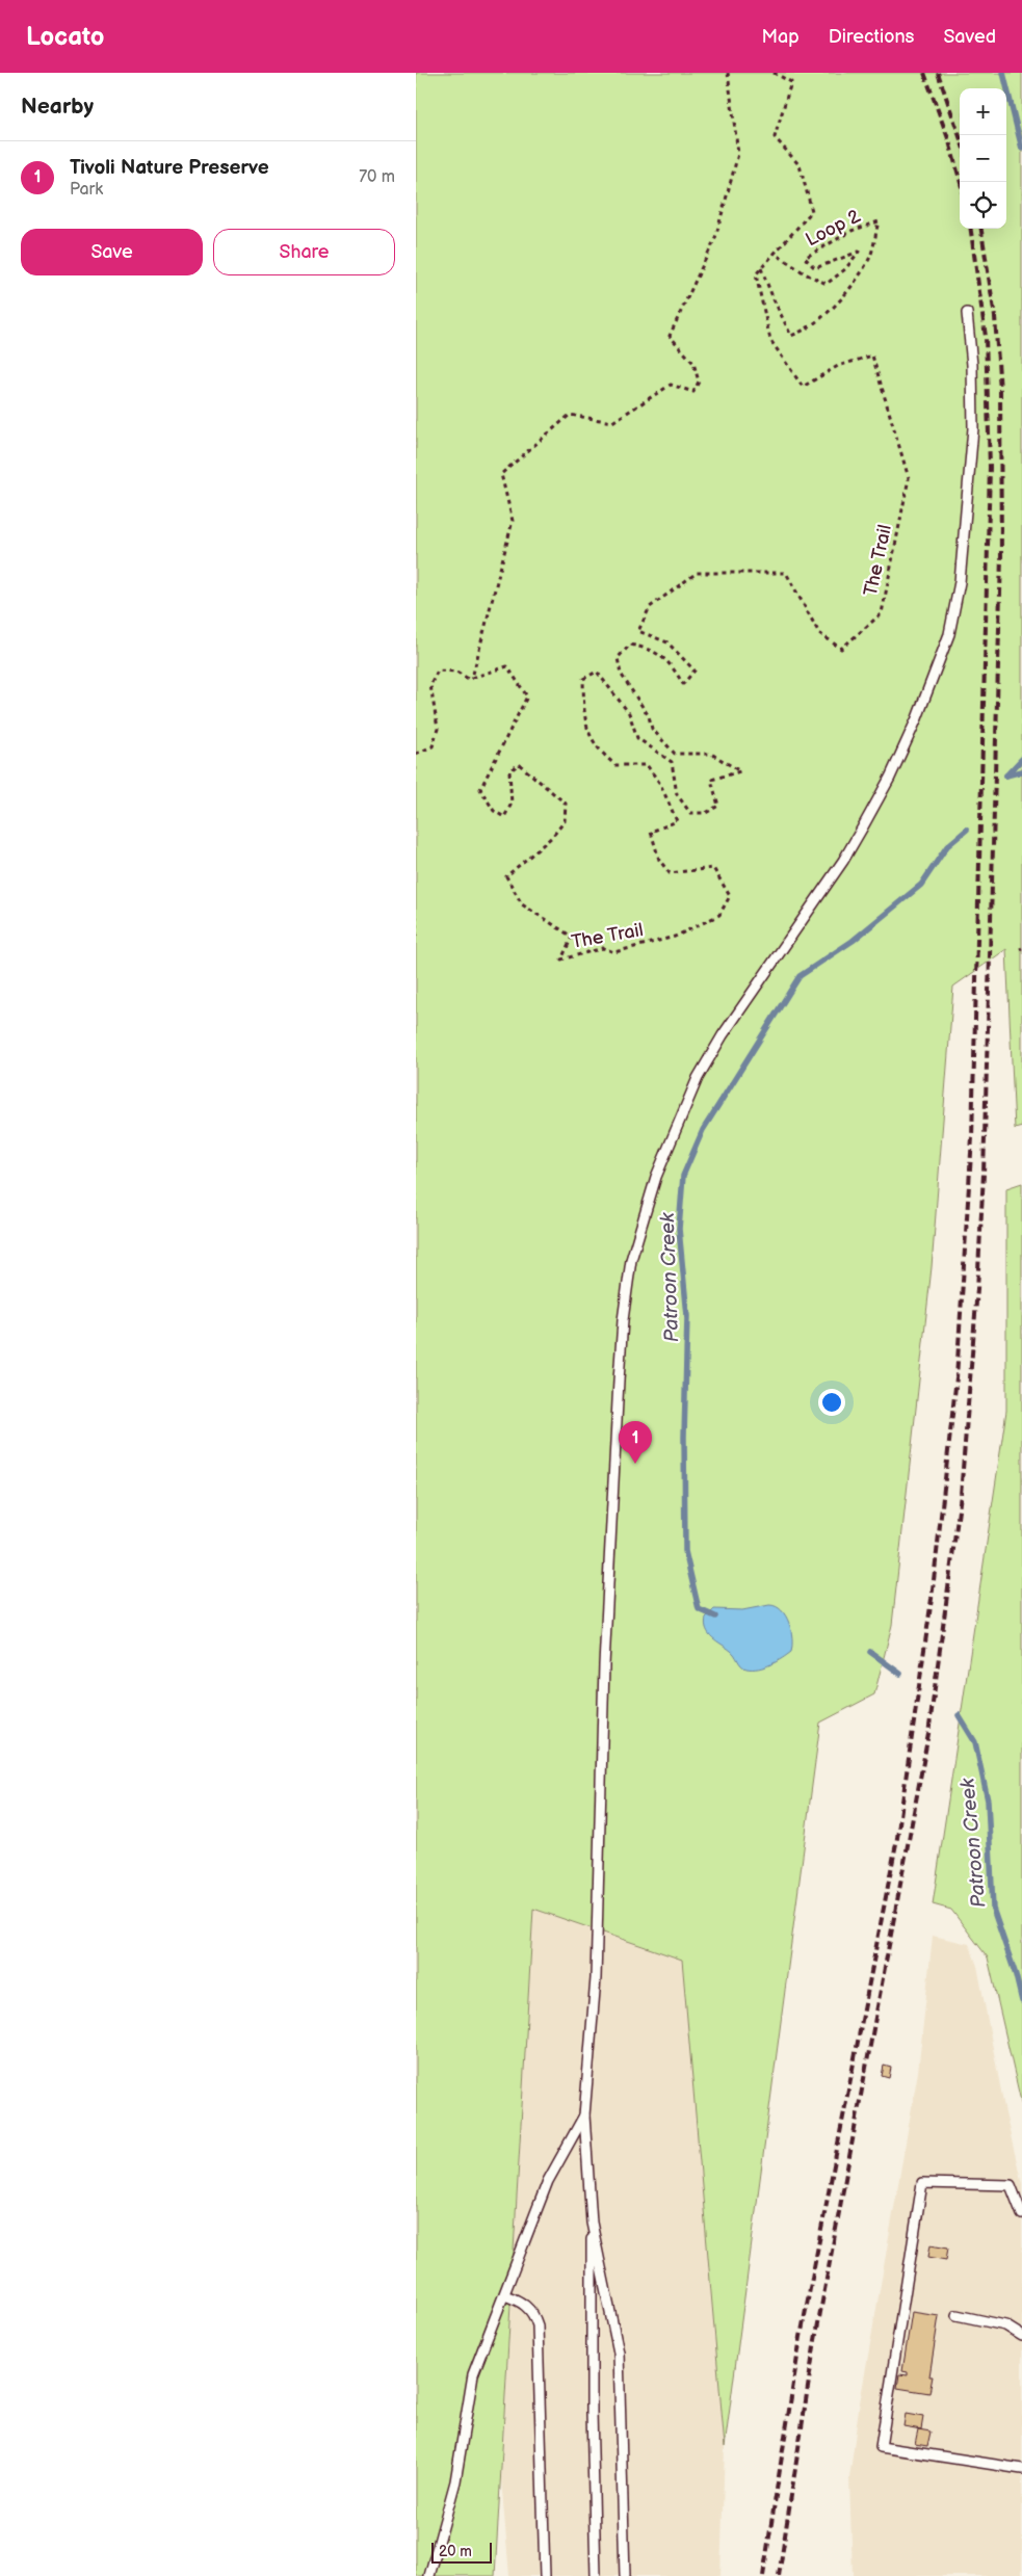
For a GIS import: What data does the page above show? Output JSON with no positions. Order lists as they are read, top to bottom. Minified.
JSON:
{"streets":{"path":["Loop 2","The Trail"]},"crossings":[["Loop 2","The Trail"]],"water":["Patroon Creek"],"scale_bar":"20 m","page":{"header":"Locato","nav":["Map","Directions","Saved"],"heading":"Nearby","map_buttons":["+","−"],"list":[{"mark":"1","name":"Tivoli Nature Preserve","note":"Park","value":"70 m"}],"buttons":["Save","Share"],"pins":"1","scale":"20 m"}}
